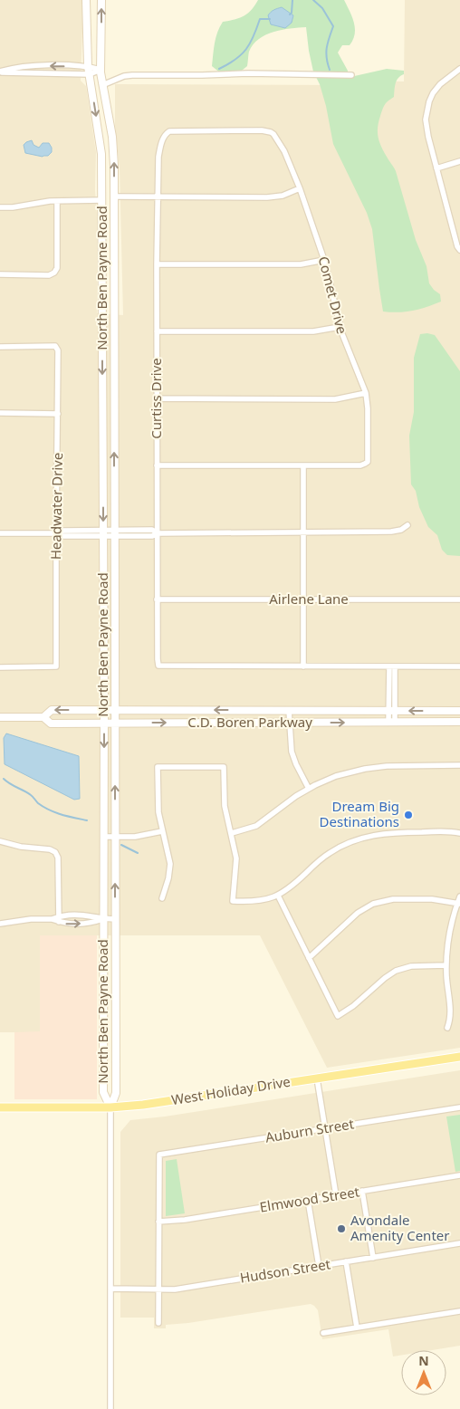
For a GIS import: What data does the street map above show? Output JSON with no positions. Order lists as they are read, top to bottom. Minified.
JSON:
{"streets":{"main road":["West Holiday Drive"],"street":["North Ben Payne Road","Comet Drive","Curtiss Drive","Headwater Drive","Airlene Lane","C.D. Boren Parkway","Auburn Street","Elmwood Street","Hudson Street"]},"crossings":[["North Ben Payne Road","C.D. Boren Parkway"],["North Ben Payne Road","West Holiday Drive"],["Comet Drive","Curtiss Drive"],["Curtiss Drive","Airlene Lane"],["Auburn Street","Elmwood Street"]],"places":["Dream Big Destinations","Avondale Amenity Center"],"north":"top"}
